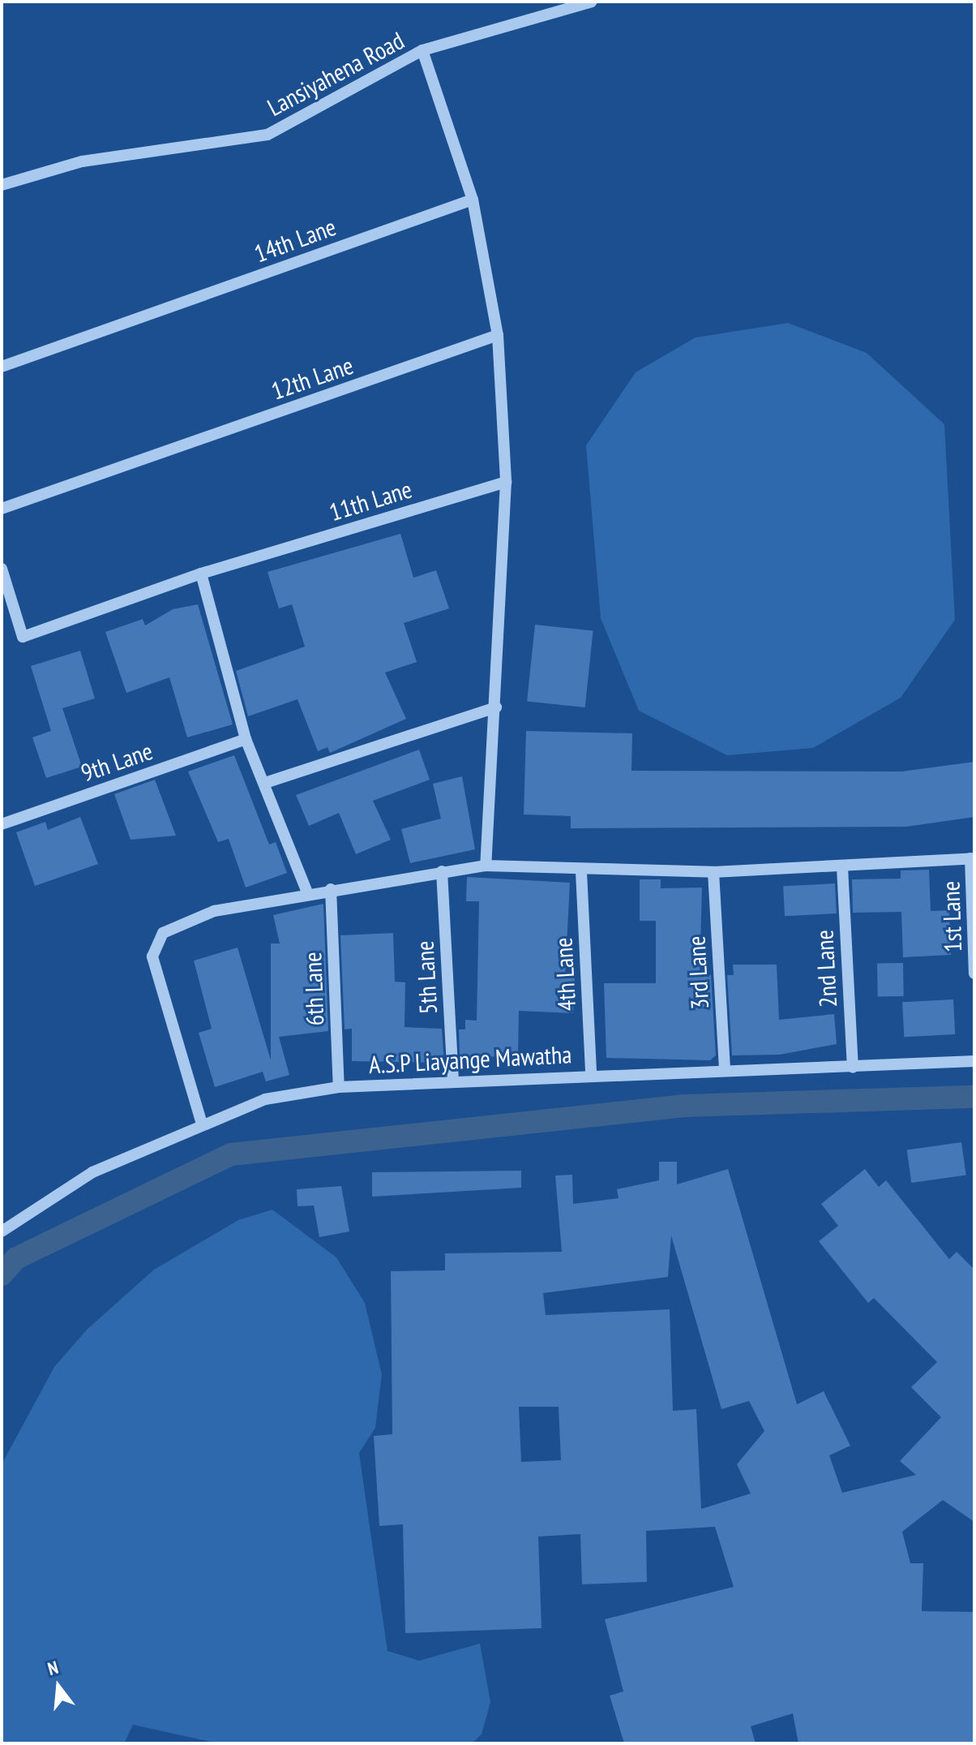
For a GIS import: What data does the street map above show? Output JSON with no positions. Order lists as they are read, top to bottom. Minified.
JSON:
{"streets":{"street":["Lansiyahena Road","14th Lane","12th Lane","11th Lane","9th Lane","1st Lane","2nd Lane","3rd Lane","4th Lane","5th Lane","6th Lane","A.S.P Liayange Mawatha"]},"crossings":[["Lansiyahena Road","14th Lane"],["2nd Lane","A.S.P Liayange Mawatha"],["3rd Lane","A.S.P Liayange Mawatha"],["4th Lane","A.S.P Liayange Mawatha"],["5th Lane","A.S.P Liayange Mawatha"],["6th Lane","A.S.P Liayange Mawatha"]],"north":"top"}
